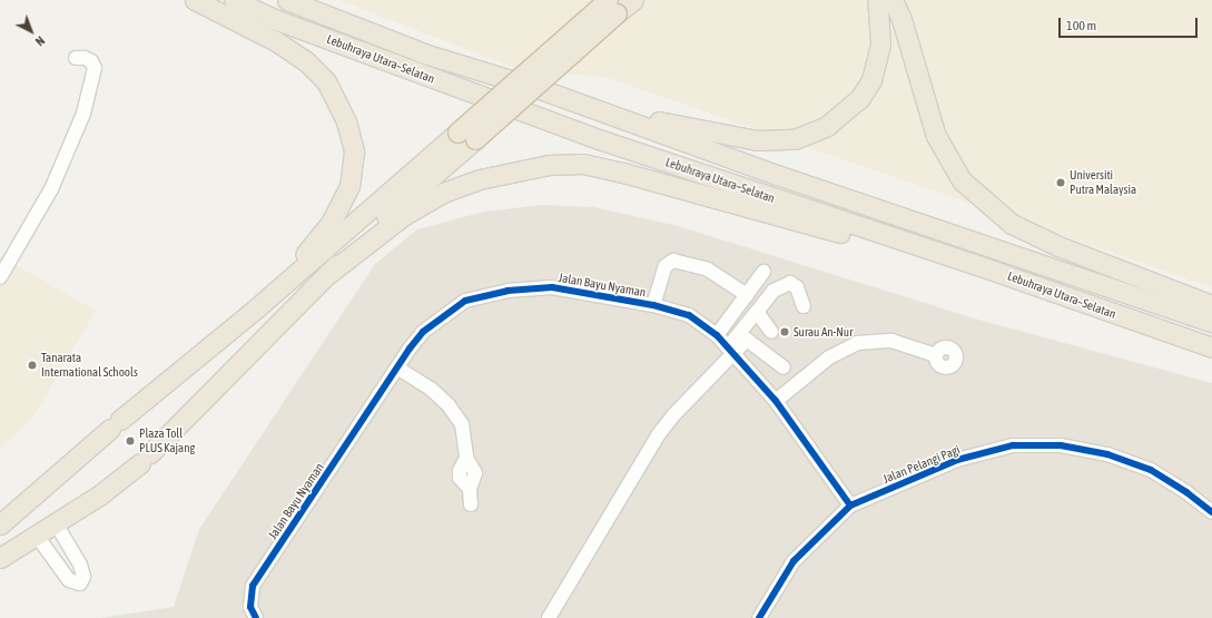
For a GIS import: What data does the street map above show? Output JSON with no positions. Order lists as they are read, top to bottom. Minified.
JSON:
{"streets":{"highway":["Lebuhraya Utara–Selatan"],"street":["Jalan Bayu Nyaman","Jalan Pelangi Pagi"]},"crossings":[["Jalan Bayu Nyaman","Jalan Pelangi Pagi"]],"places":["Universiti Putra Malaysia","Surau An-Nur","Tanarata International Schools","Plaza Toll PLUS Kajang"],"scale_bar":"100 m","north":"bottom right"}
